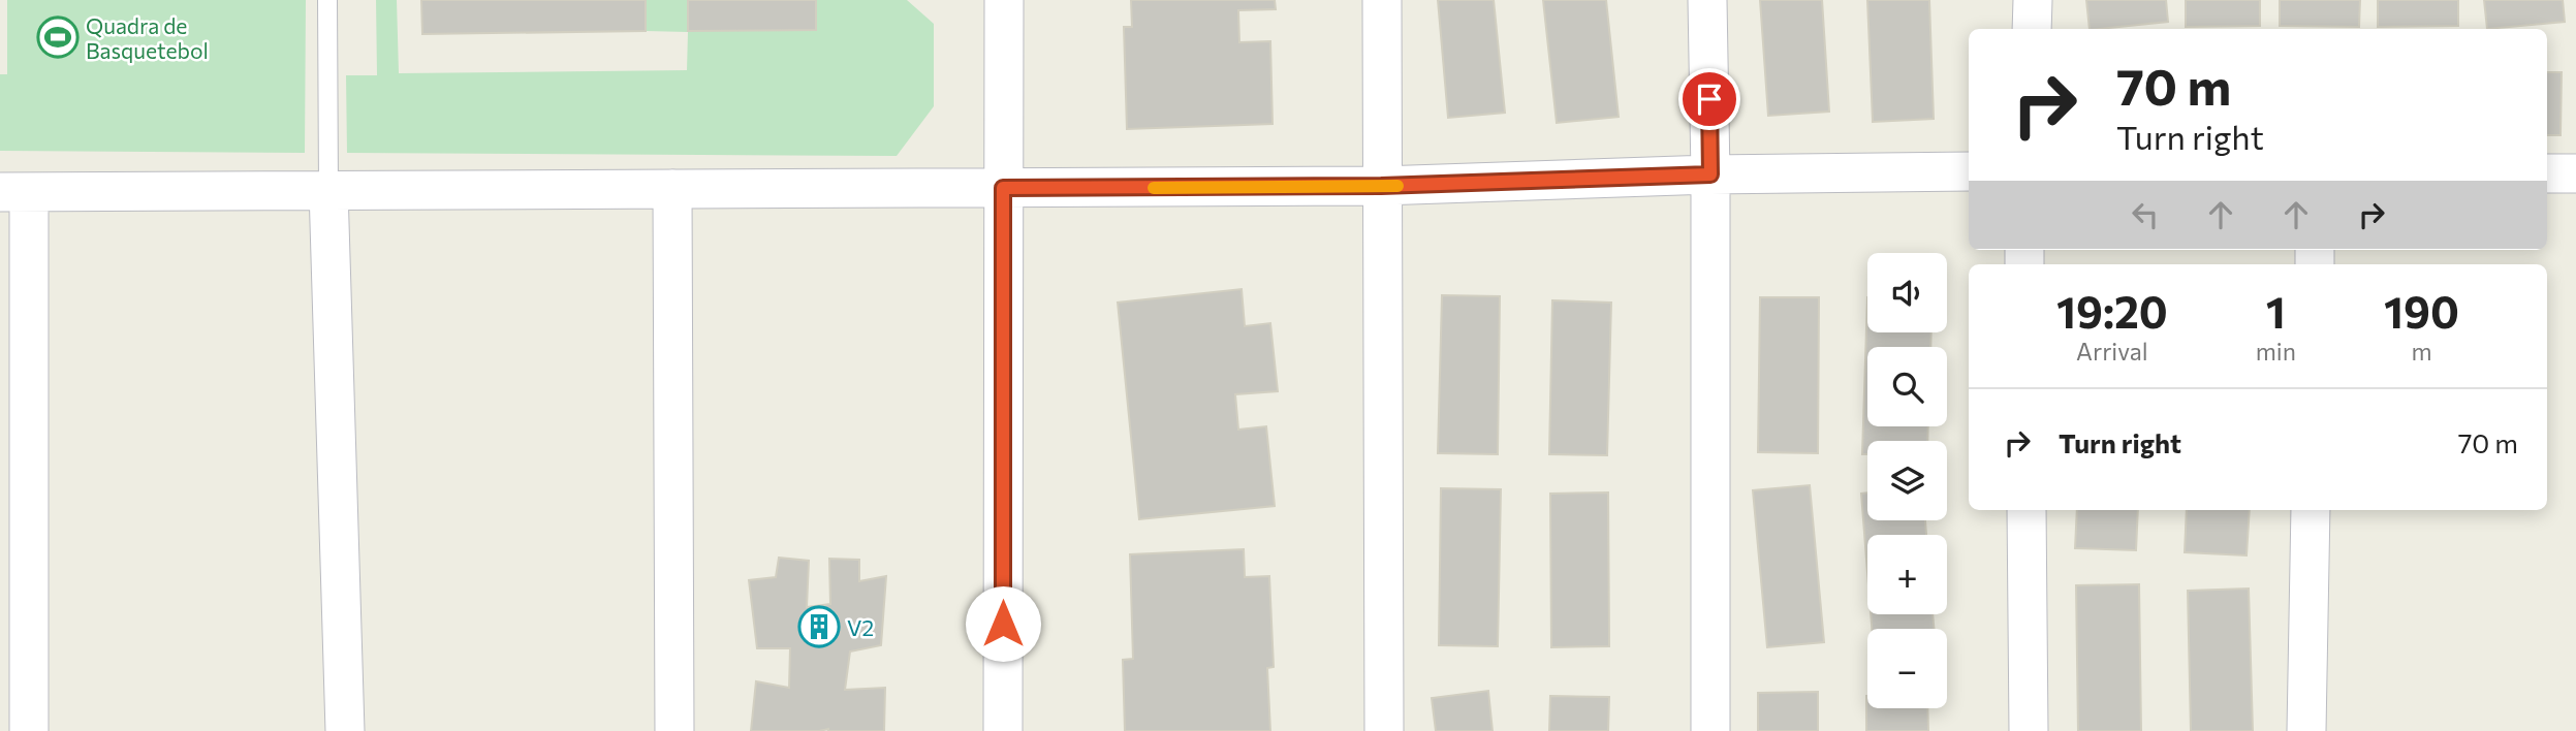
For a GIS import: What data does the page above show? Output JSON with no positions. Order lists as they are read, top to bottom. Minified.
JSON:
{"places":{"sports":["Quadra de Basquetebol"],"building":["V2"]},"page":{"turn":["70 m","Turn right"],"map_buttons":["+","−"],"eta":["19:20","Arrival","1","min","190","m"],"list":[{"name":"Turn right","value":"70 m"}]}}
